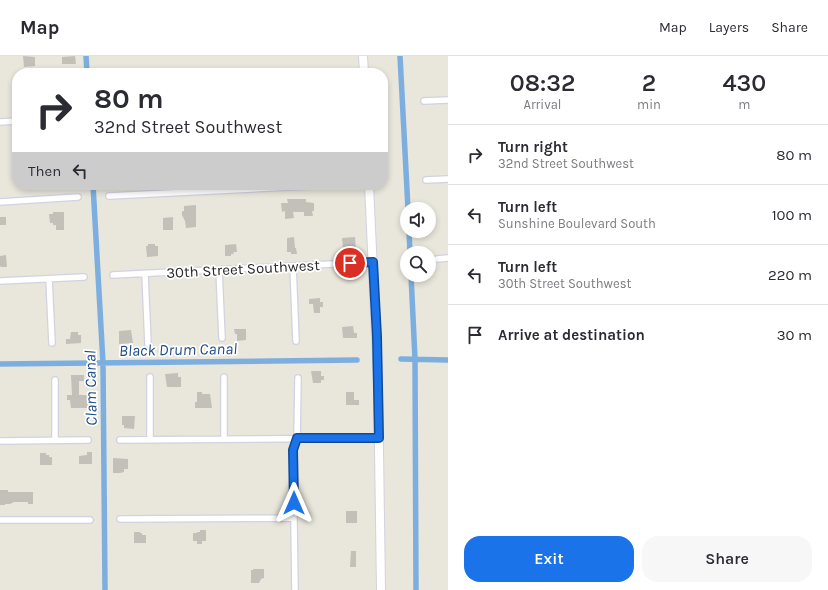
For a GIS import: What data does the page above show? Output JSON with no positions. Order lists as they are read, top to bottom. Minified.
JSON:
{"streets":{"street":["30th Street Southwest"]},"water":["Black Drum Canal","Clam Canal"],"page":{"header":"Map","nav":["Map","Layers","Share"],"eta":["08:32","Arrival","2","min","430","m"],"turn":["80 m","32nd Street Southwest"],"list":[{"name":"Turn right","note":"32nd Street Southwest","value":"80 m"},{"name":"Turn left","note":"Sunshine Boulevard South","value":"100 m"},{"name":"Turn left","note":"30th Street Southwest","value":"220 m"},{"name":"Arrive at destination","value":"30 m"}],"then":"Then","buttons":["Exit","Share"]}}
